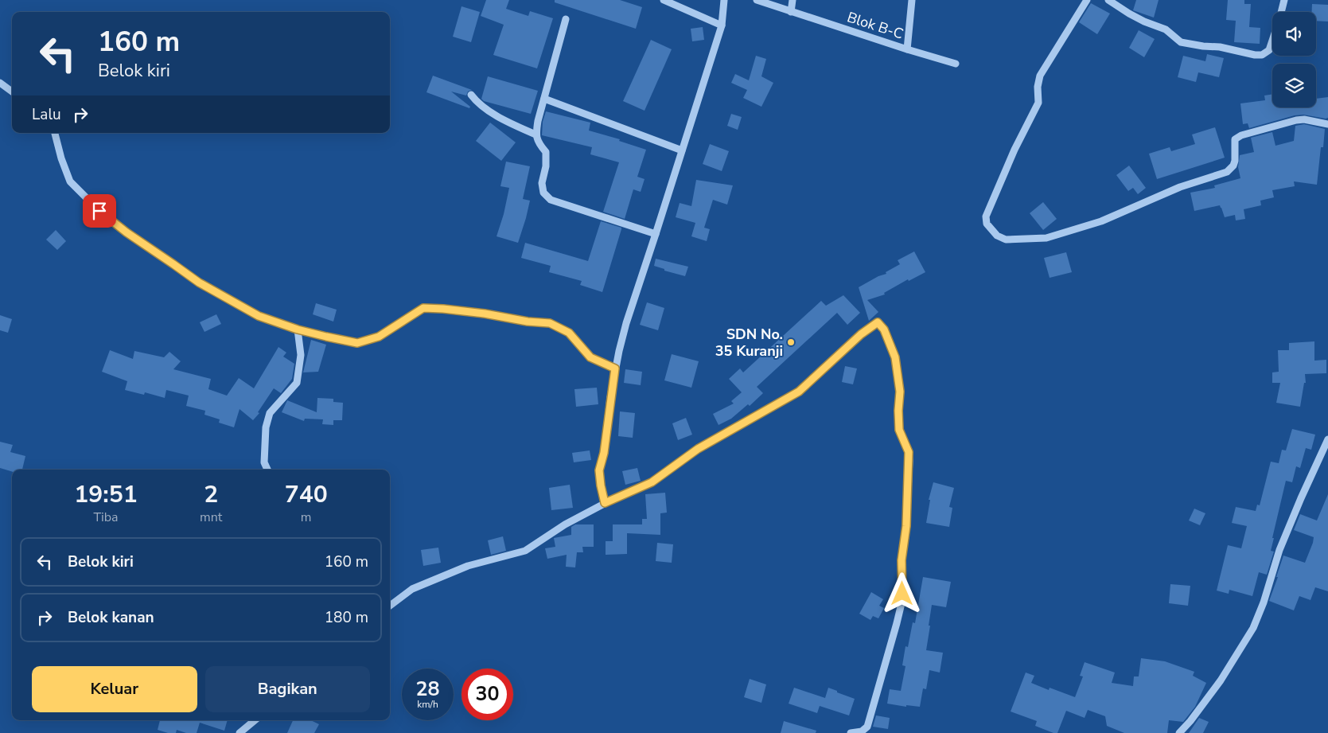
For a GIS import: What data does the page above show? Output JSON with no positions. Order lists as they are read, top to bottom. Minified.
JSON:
{"streets":{"street":["Blok B-C"]},"places":["SDN No. 35 Kuranji"],"page":{"turn":["160 m","Belok kiri"],"then":"Lalu","eta":["19:51","Tiba","2","mnt","740","m"],"list":[{"name":"Belok kiri","value":"160 m"},{"name":"Belok kanan","value":"180 m"}],"buttons":["Keluar","Bagikan"],"speed":"28 km/h","limit":"30"}}
